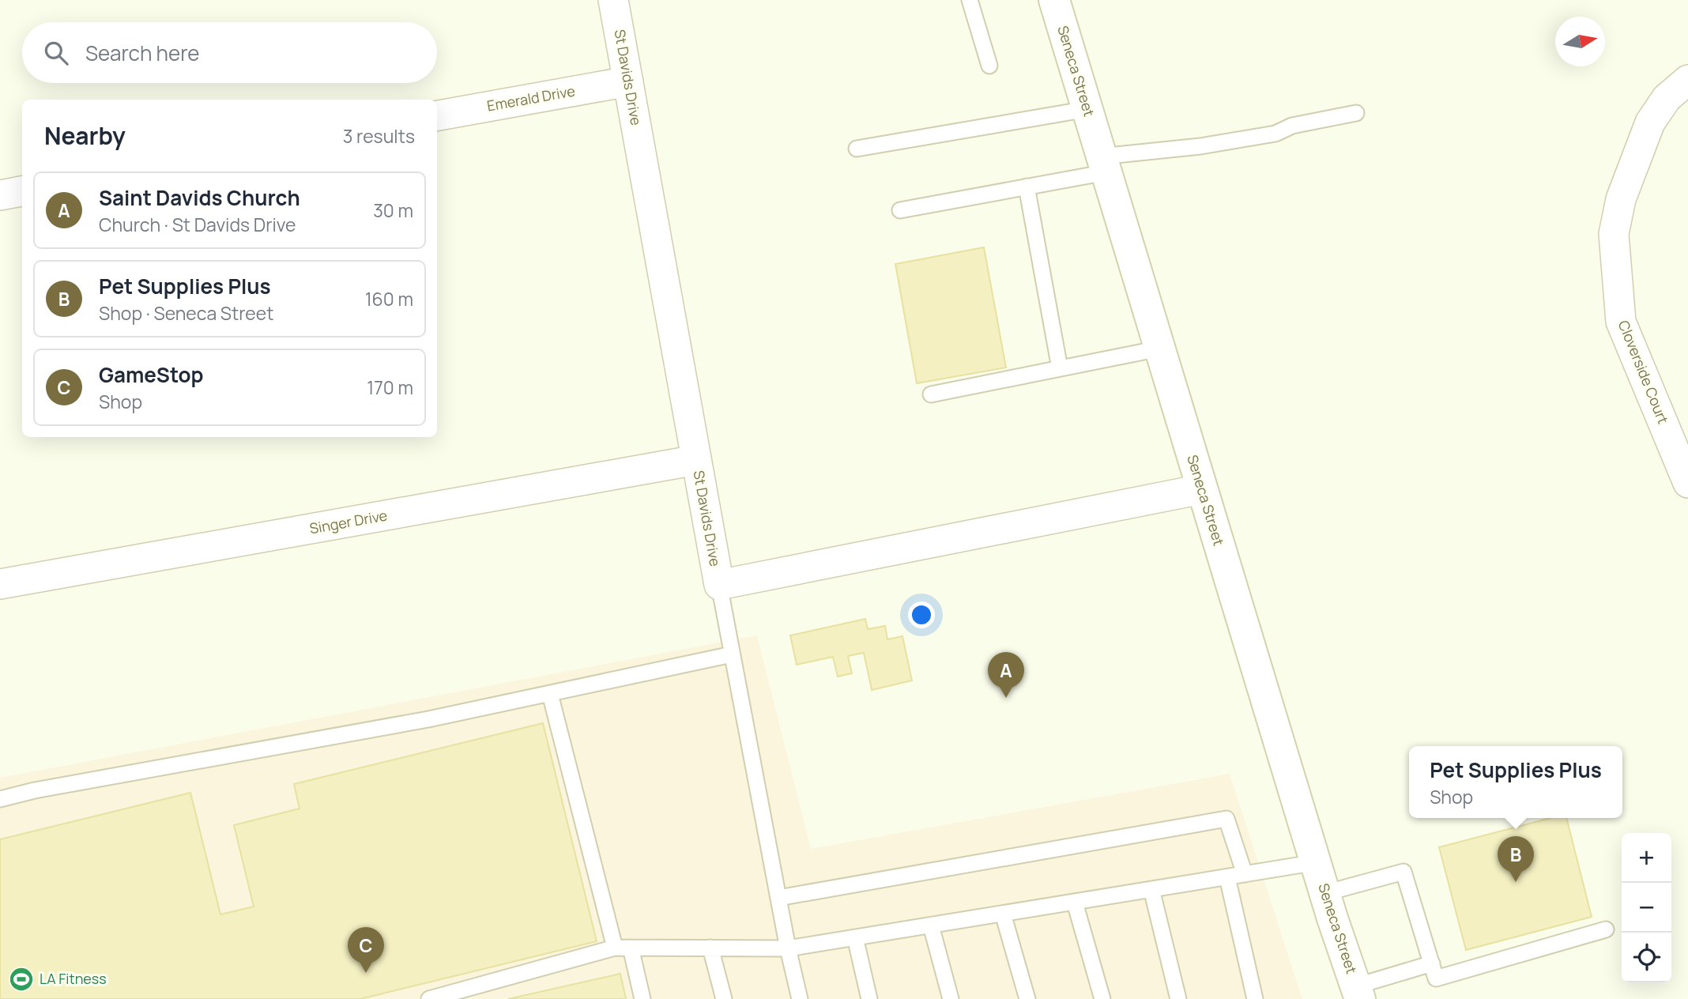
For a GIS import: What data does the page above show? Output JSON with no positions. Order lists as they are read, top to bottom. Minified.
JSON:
{"streets":{"street":["Seneca Street","St Davids Drive","Emerald Drive","Cloverside Court","Singer Drive"]},"crossings":[["Seneca Street","St Davids Drive"],["St Davids Drive","Emerald Drive"],["St Davids Drive","Singer Drive"]],"places":{"sports":["LA Fitness"]},"north":"right","page":{"search":"Search here","heading":["Nearby","3 results"],"list":[{"mark":"A","name":"Saint Davids Church","note":"Church · St Davids Drive","value":"30 m"},{"mark":"B","name":"Pet Supplies Plus","note":"Shop · Seneca Street","value":"160 m"},{"mark":"C","name":"GameStop","note":"Shop","value":"170 m"}],"pins":["A","B","C"],"popup":["Pet Supplies Plus","Shop"],"map_buttons":["+","−"]}}
